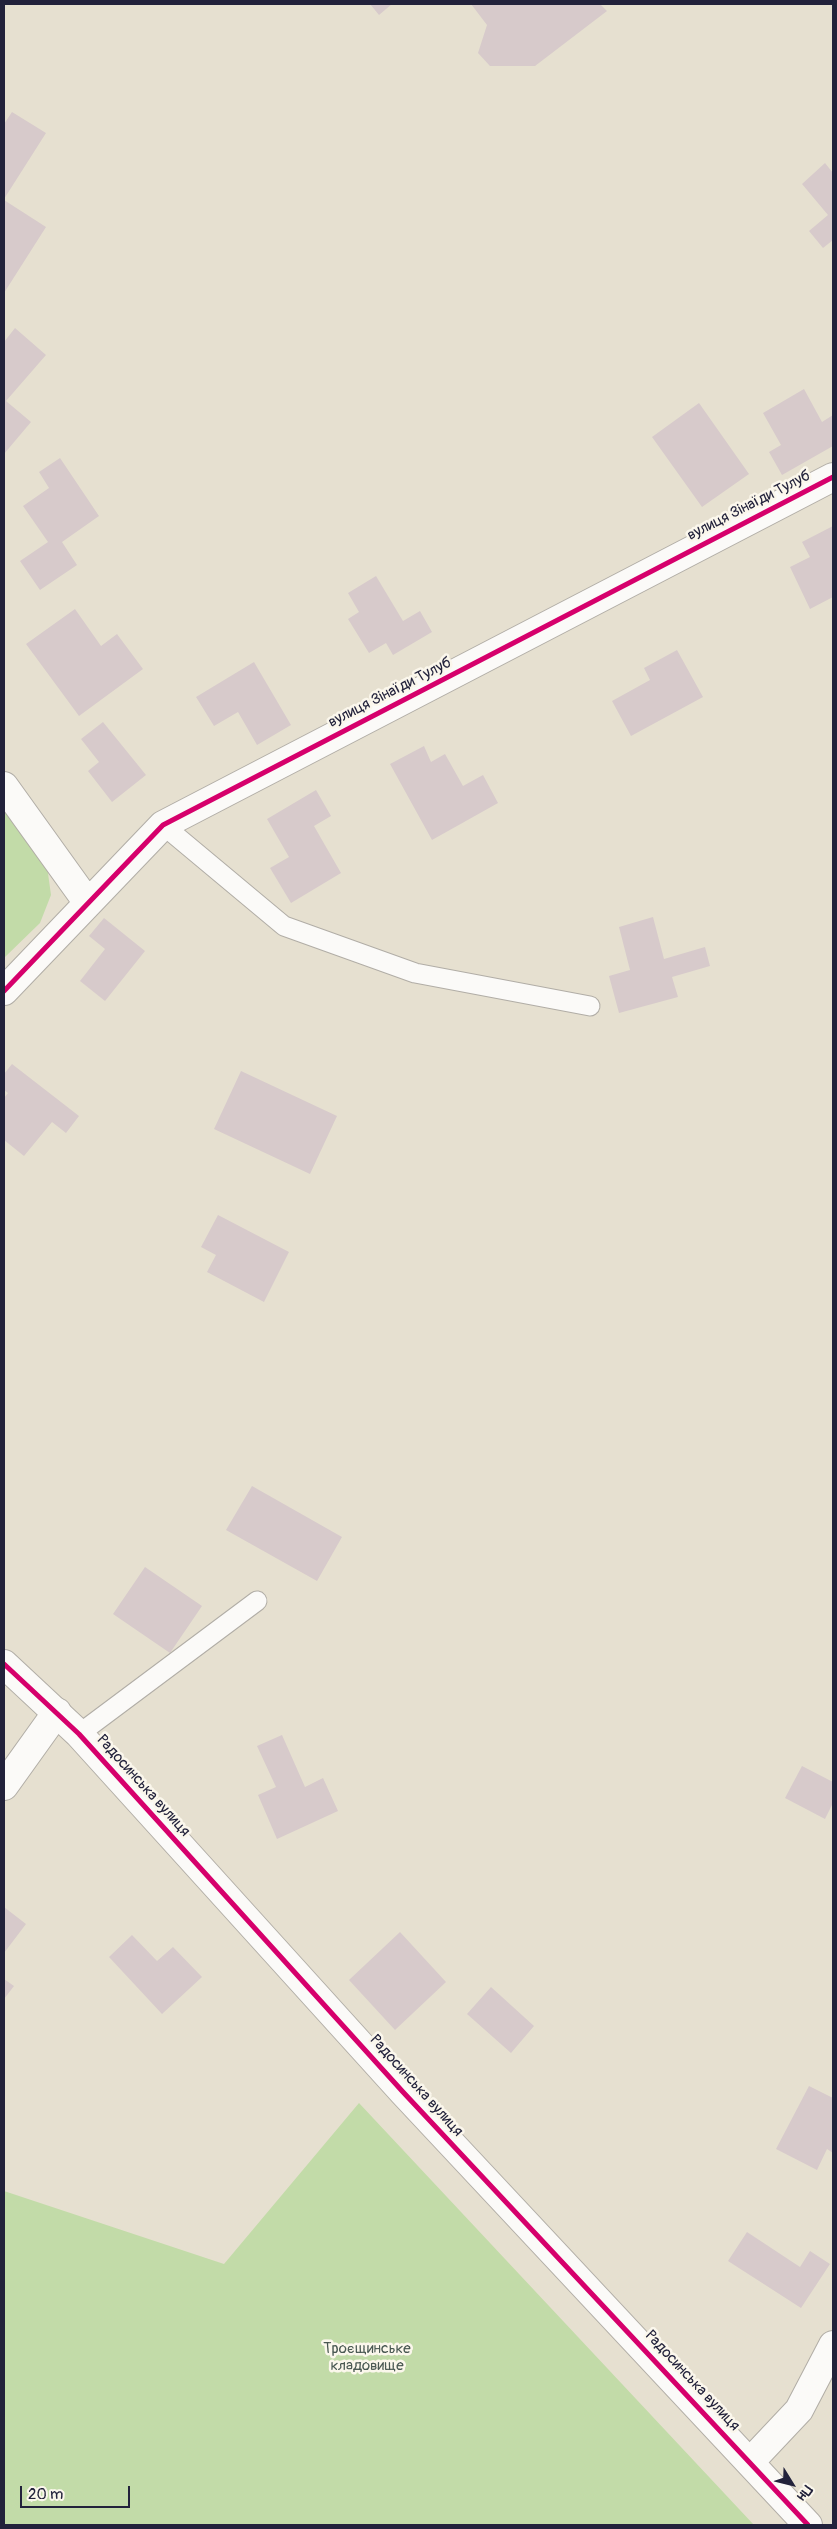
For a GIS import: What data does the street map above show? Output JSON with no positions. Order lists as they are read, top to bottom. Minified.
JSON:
{"streets":{"street":["вулиця Зінаїди Тулуб","Радосинська вулиця"]},"parks":["Троєщинське кладовище"],"scale_bar":"20 m","north":"bottom right"}
